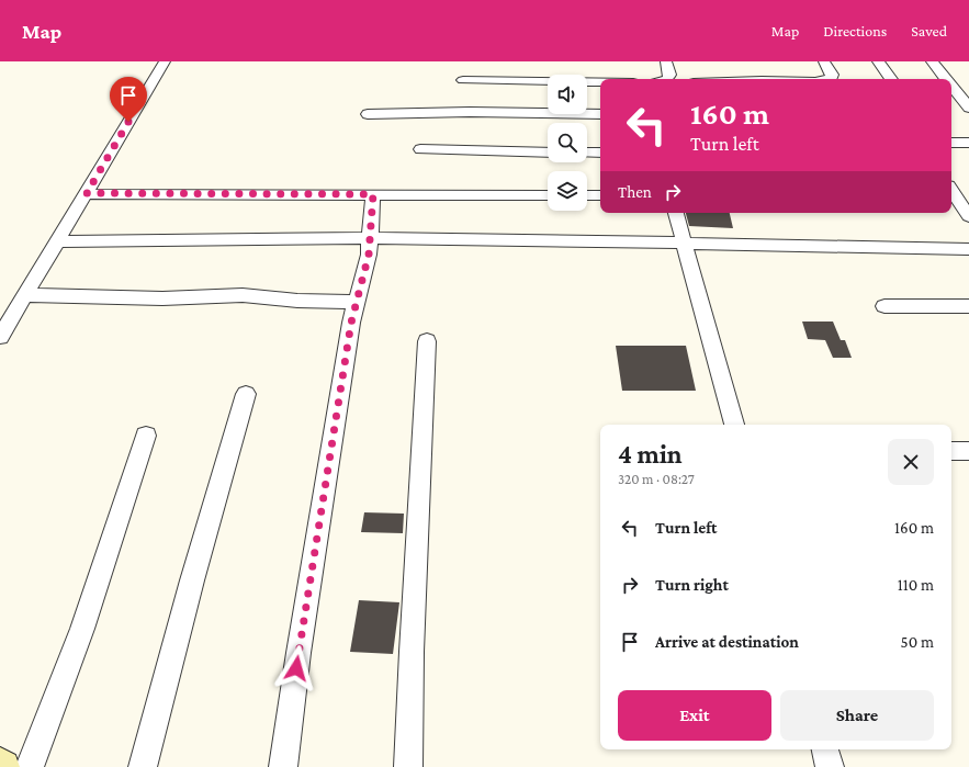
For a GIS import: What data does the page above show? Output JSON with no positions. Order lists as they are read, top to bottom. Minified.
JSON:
{"page":{"header":"Map","nav":["Map","Directions","Saved"],"turn":["160 m","Turn left"],"then":"Then","heading":["4 min","320 m · 08:27"],"list":[{"name":"Turn left","value":"160 m"},{"name":"Turn right","value":"110 m"},{"name":"Arrive at destination","value":"50 m"}],"buttons":["Exit","Share"]}}
